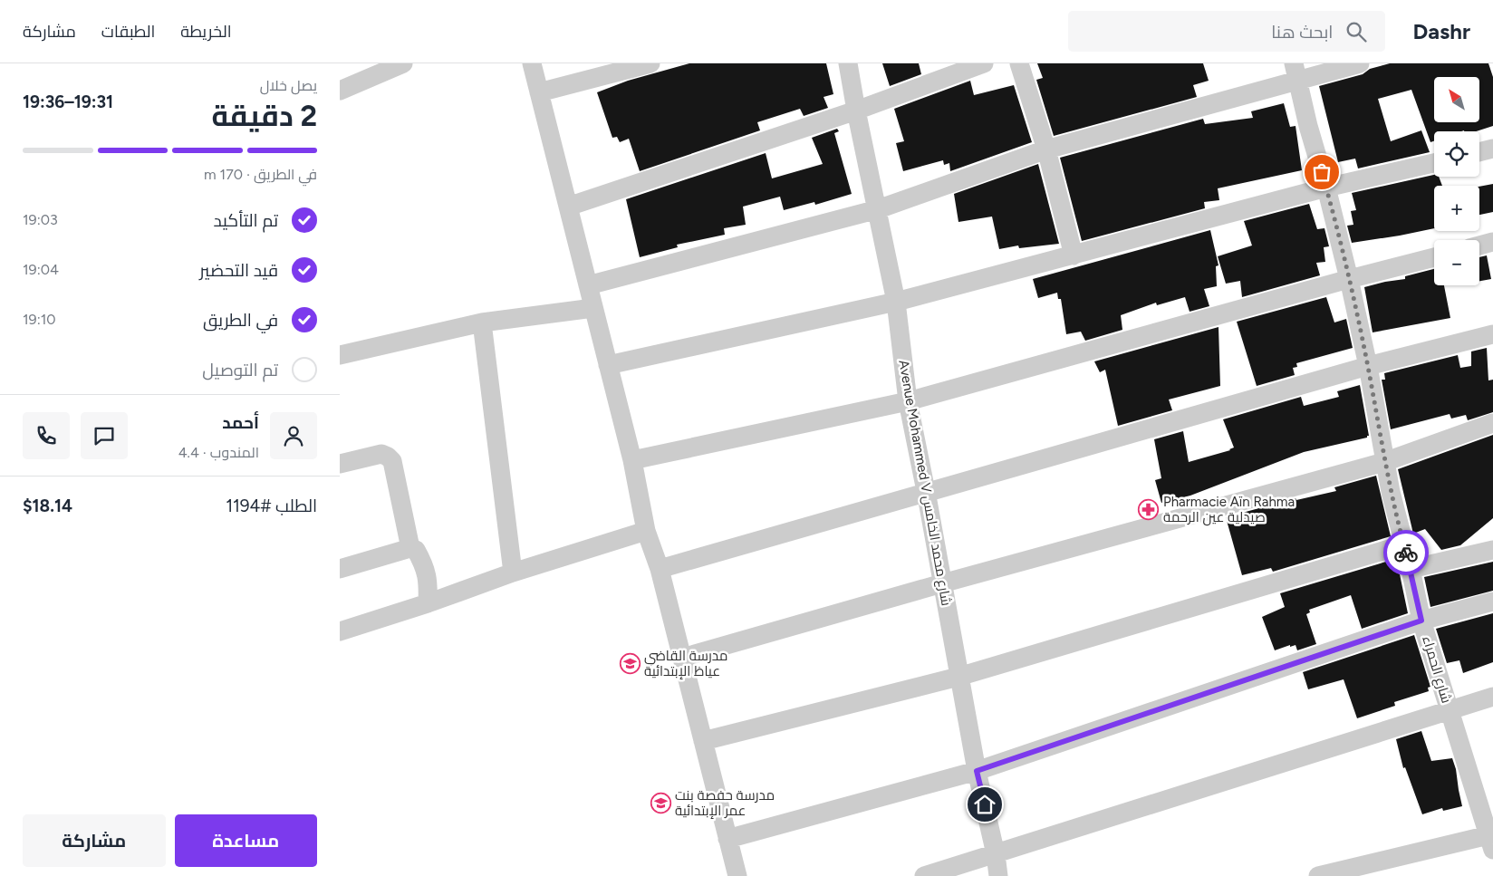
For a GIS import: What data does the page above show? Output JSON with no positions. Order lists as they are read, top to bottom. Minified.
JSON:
{"streets":{"street":["Avenue Mohammed V شارع محمد الخامس","شارع الحمراء"]},"places":{"pharmacy":["Pharmacie Aïn Rahma صيدلية عين الرحمة"],"school or university":["مدرسة القاضي عياظ الإبتدائية","مدرسة حفصة بنت عمر الإبتدائية"]},"north":"top left","page":{"header":"Dashr","search":"ابحث هنا","nav":["الخريطة","الطبقات","مشاركة"],"heading":["2 دقيقة","يصل خلال","19:31–19:36"],"panel":["أحمد","المندوب · 4.4","الطلب #1194","$18.14"],"map_buttons":["+","−"],"bar":"في الطريق · 170 m","list":[["تم التأكيد","19:03"],["قيد التحضير","19:04"],["في الطريق","19:10"],"تم التوصيل"],"buttons":["مساعدة","مشاركة"]}}
